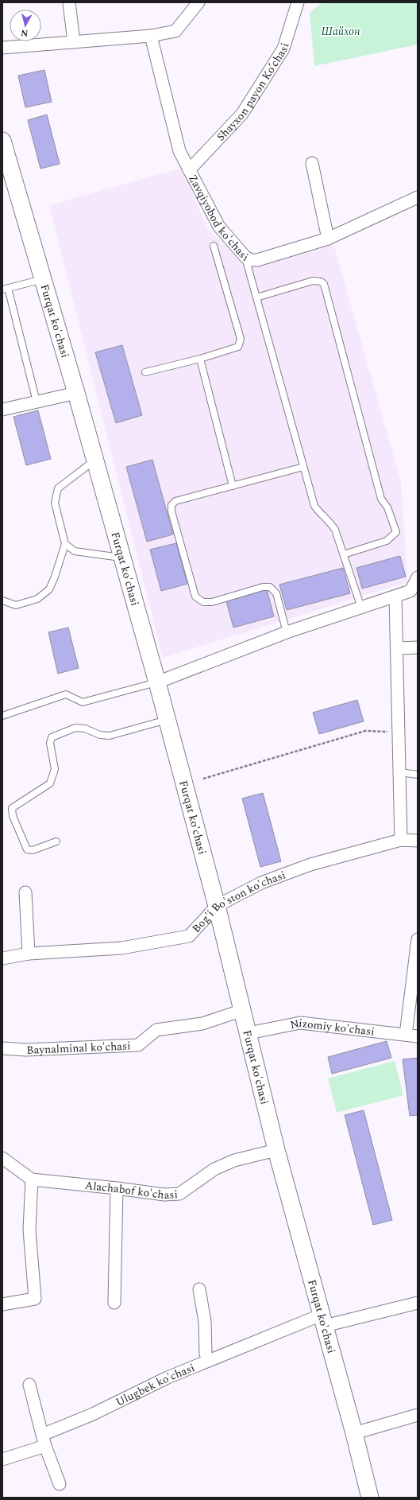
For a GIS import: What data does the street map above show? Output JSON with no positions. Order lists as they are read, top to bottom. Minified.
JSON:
{"streets":{"main road":["Furqat ko'chasi"],"street":["Shayxon payon Ko’chasi","Zavqiyobod ko'chasi","Bog'i Bo'ston ko'chasi","Nizomiy ko'chasi","Baynalminal ko'chasi","Alachabof ko'chasi","Ulugbek ko'chasi"]},"crossings":[["Shayxon payon Ko’chasi","Zavqiyobod ko'chasi"],["Furqat ko'chasi","Bog'i Bo'ston ko'chasi"],["Furqat ko'chasi","Nizomiy ko'chasi"],["Furqat ko'chasi","Baynalminal ko'chasi"],["Furqat ko'chasi","Alachabof ko'chasi"],["Furqat ko'chasi","Ulugbek ko'chasi"]],"parks":["Шайхон"],"north":"bottom"}
